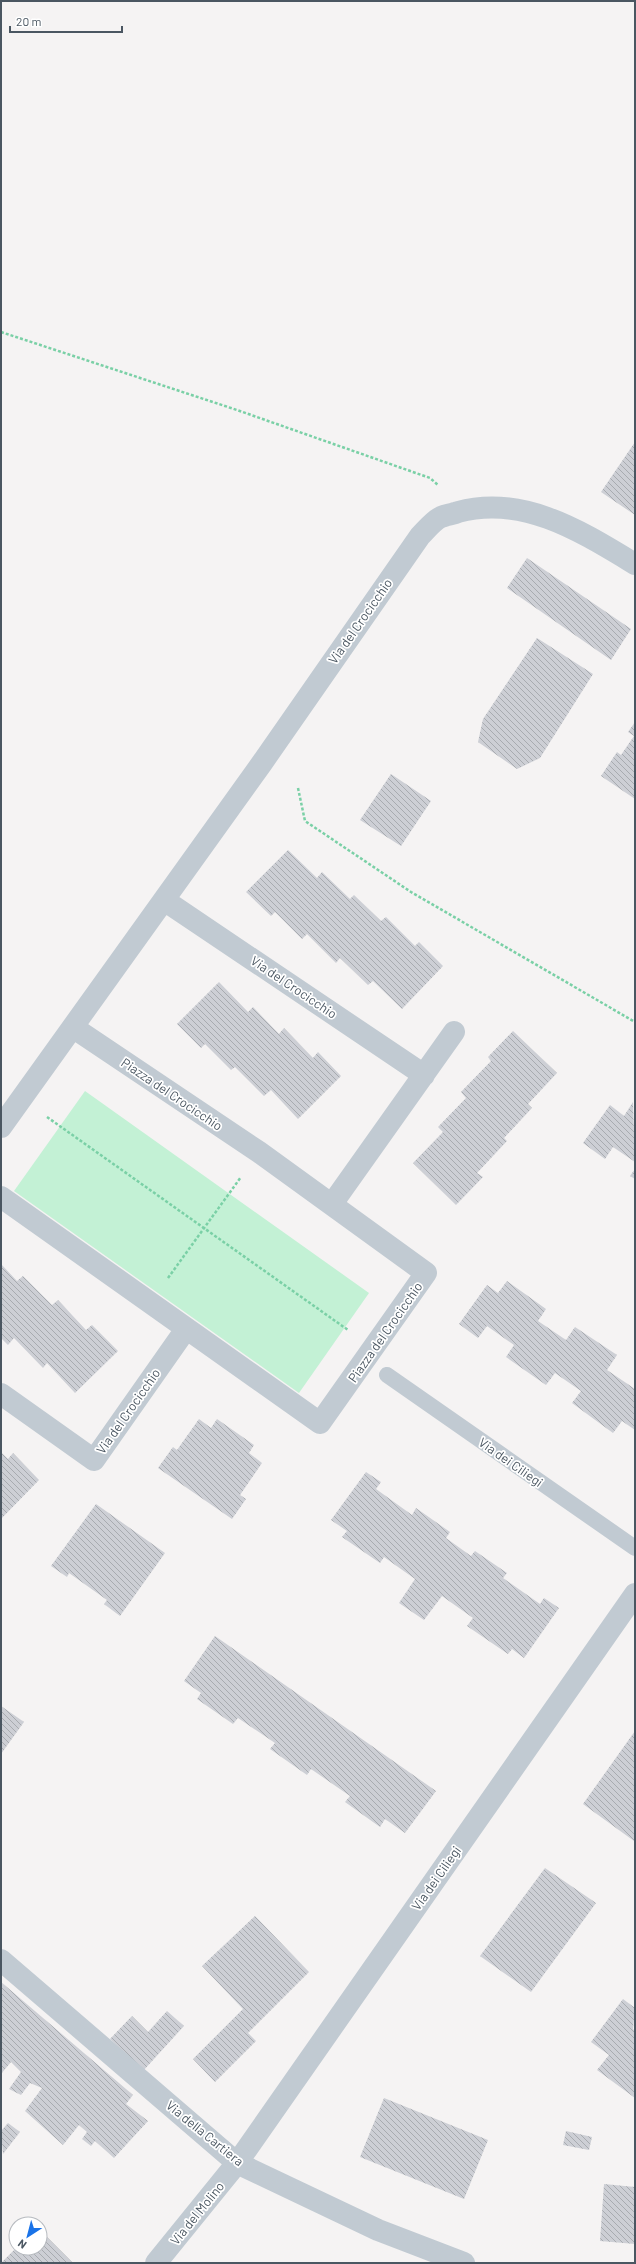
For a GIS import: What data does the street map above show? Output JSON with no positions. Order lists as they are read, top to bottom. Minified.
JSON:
{"streets":{"street":["Via del Crocicchio","Piazza del Crocicchio","Via dei Ciliegi","Via della Cartiera","Via del Molino"]},"crossings":[["Via del Crocicchio","Piazza del Crocicchio"],["Via dei Ciliegi","Via della Cartiera"],["Via dei Ciliegi","Via del Molino"],["Via della Cartiera","Via del Molino"]],"scale_bar":"20 m","north":"bottom left"}
